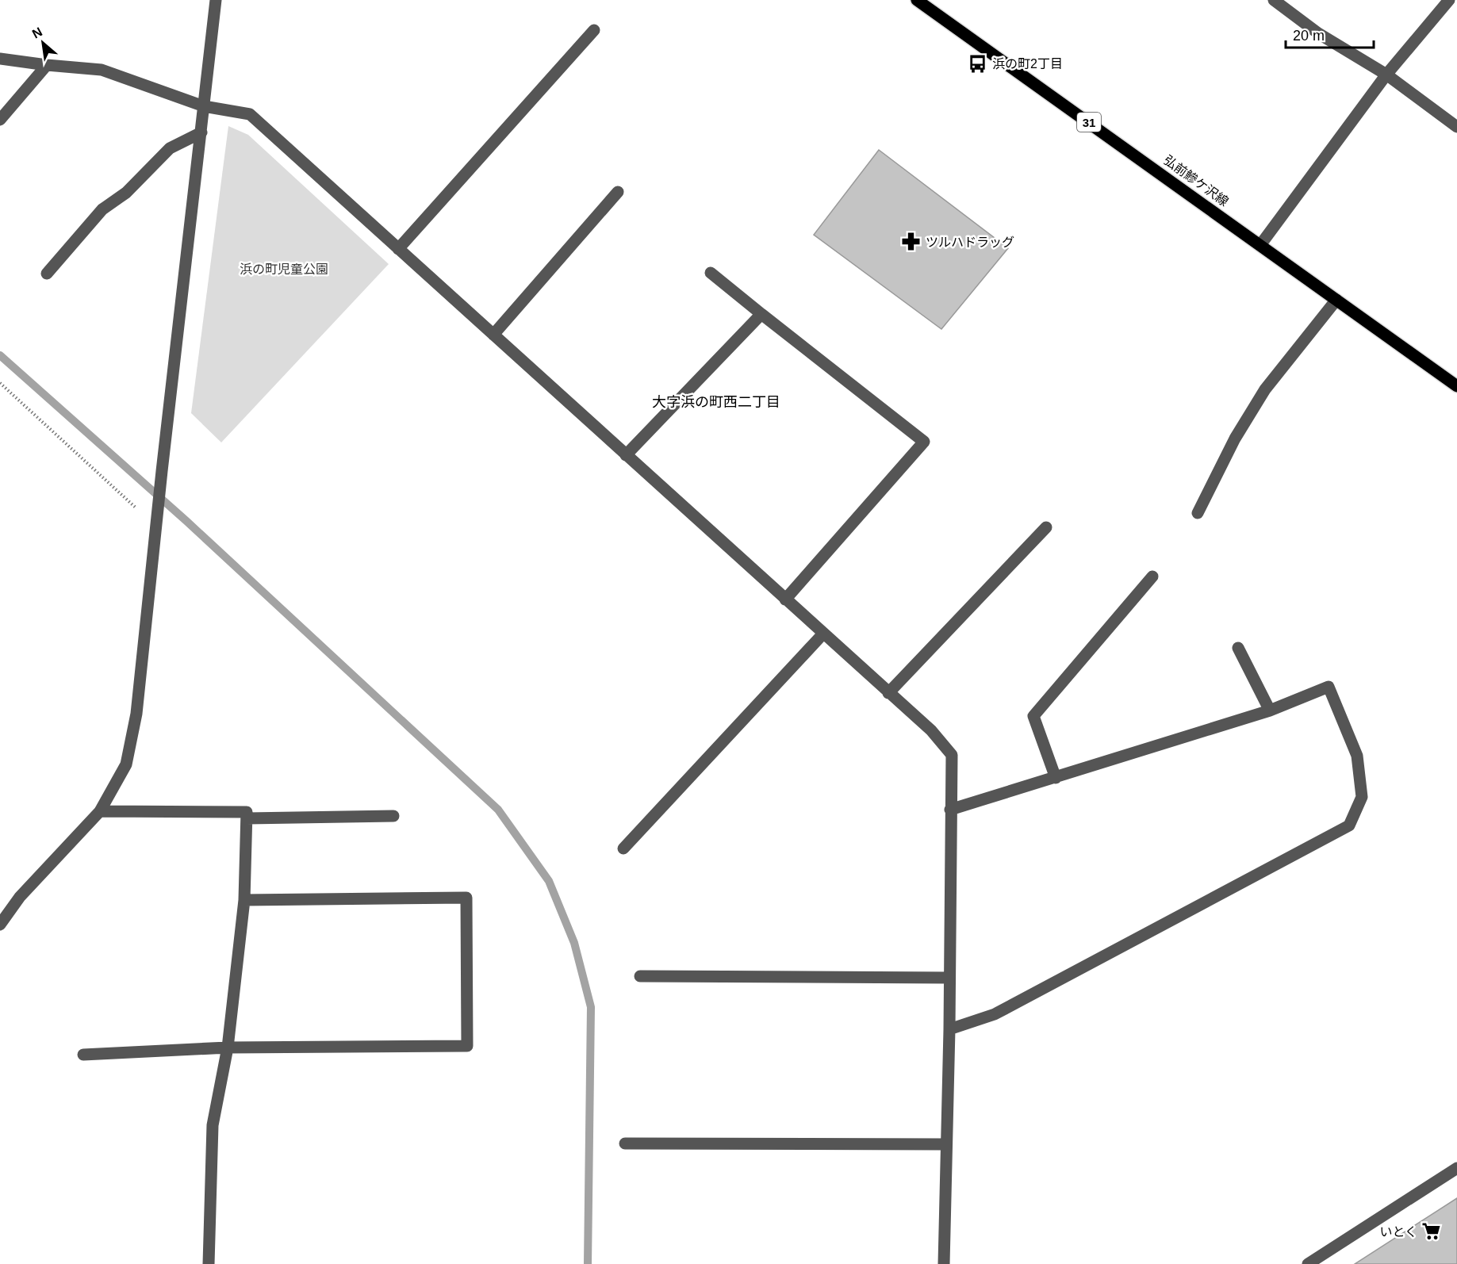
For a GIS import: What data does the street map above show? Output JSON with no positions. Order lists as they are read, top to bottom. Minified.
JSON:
{"streets":{"main road":["31","弘前鰺ケ沢線"]},"districts":["大字浜の町西二丁目"],"parks":["浜の町児童公園"],"places":{"bus stop":["浜の町2丁目"],"pharmacy":["ツルハドラッグ"],"supermarket":["いとく"]},"scale_bar":"20 m","north":"top left"}
